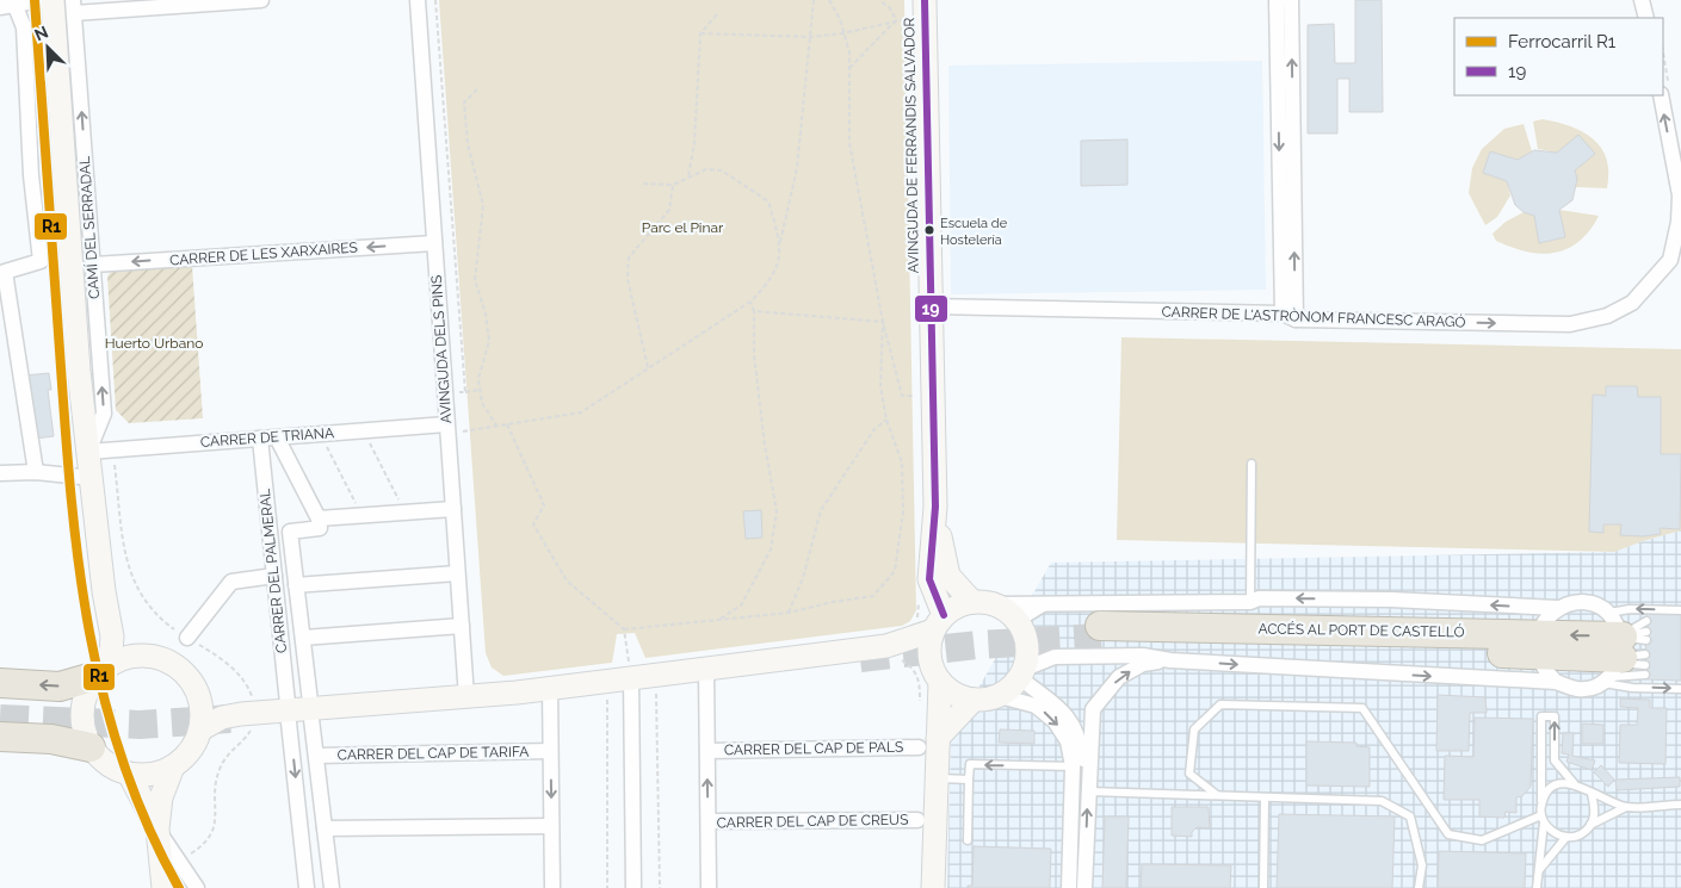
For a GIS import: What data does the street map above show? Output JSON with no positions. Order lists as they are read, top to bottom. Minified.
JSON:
{"streets":{"highway":["ACCÉS AL PORT DE CASTELLÓ"],"street":["AVINGUDA DE FERRANDIS SALVADOR","CAMÍ DEL SERRADAL","CARRER DE LES XARXAIRES","CARRER DE L'ASTRÒNOM FRANCESC ARAGÓ","AVINGUDA DELS PINS","CARRER DE TRIANA","CARRER DEL PALMERAL","CARRER DEL CAP DE PALS","CARRER DEL CAP DE TARIFA","CARRER DEL CAP DE CREUS"]},"crossings":[["AVINGUDA DE FERRANDIS SALVADOR","CARRER DE L'ASTRÒNOM FRANCESC ARAGÓ"],["CAMÍ DEL SERRADAL","CARRER DE LES XARXAIRES"],["CAMÍ DEL SERRADAL","CARRER DE TRIANA"],["CARRER DE LES XARXAIRES","AVINGUDA DELS PINS"],["AVINGUDA DELS PINS","CARRER DE TRIANA"],["CARRER DE TRIANA","CARRER DEL PALMERAL"],["CARRER DEL PALMERAL","CARRER DEL CAP DE TARIFA"]],"one_way":["CARRER DE LES XARXAIRES"],"parks":["Parc el Pinar","Huerto Urbano"],"places":["Escuela de Hostelería"],"lines":["rail line R1","transit line 19"],"legend":["Ferrocarril R1","19"],"north":"top left"}
